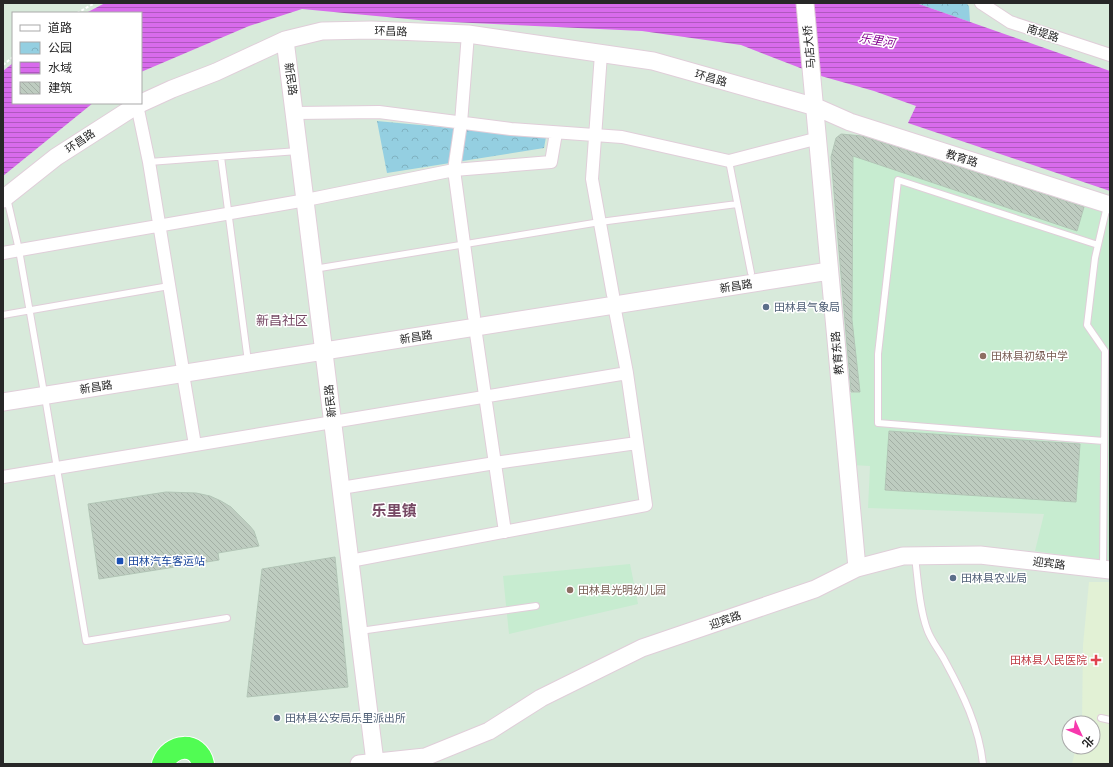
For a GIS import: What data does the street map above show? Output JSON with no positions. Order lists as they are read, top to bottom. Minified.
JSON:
{"streets":{"street":["环昌路","南堤路","马店大桥","新民路","教育路","新昌路","教育东路","迎宾路"]},"crossings":[["环昌路","马店大桥"],["环昌路","新民路"],["环昌路","教育路"],["环昌路","教育东路"],["马店大桥","教育路"],["马店大桥","教育东路"],["新民路","新昌路"],["新民路","迎宾路"],["教育路","教育东路"],["新昌路","教育东路"],["教育东路","迎宾路"]],"districts":["新昌社区","乐里镇"],"water":["乐里河"],"places":{"other":["田林县气象局","田林县初级中学","田林县农业局","田林县光明幼儿园","田林县公安局乐里派出所"],"transit":["田林汽车客运站"],"health":["田林县人民医院"]},"legend":["道路","公园","水域","建筑"],"north":"bottom right"}
